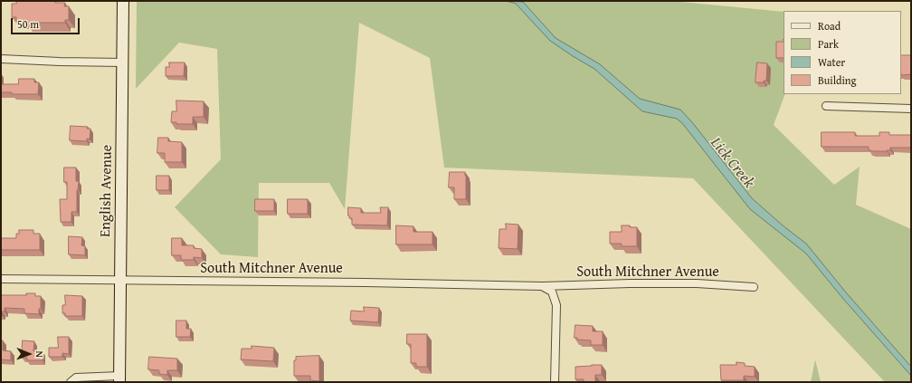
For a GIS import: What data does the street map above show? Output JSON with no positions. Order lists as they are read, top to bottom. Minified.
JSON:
{"streets":{"street":["English Avenue","South Mitchner Avenue"]},"crossings":[["English Avenue","South Mitchner Avenue"]],"water":["Lick Creek"],"legend":["Road","Park","Water","Building"],"scale_bar":"50 m","north":"right"}
